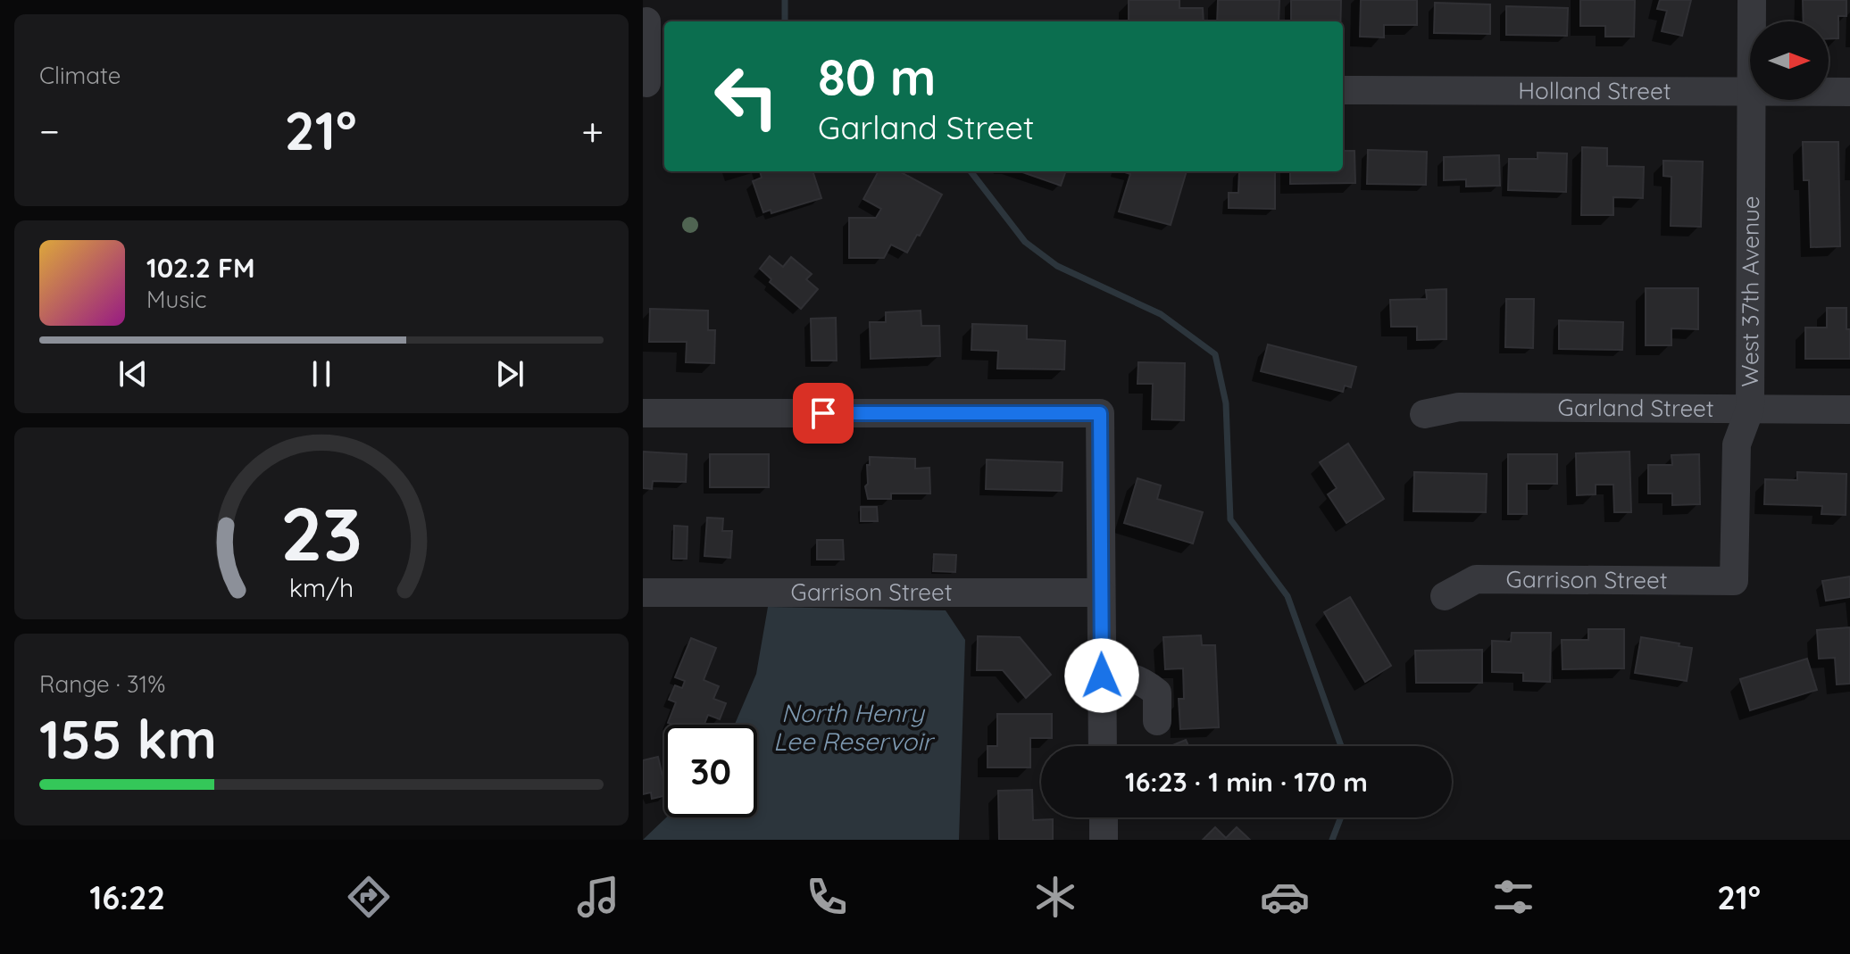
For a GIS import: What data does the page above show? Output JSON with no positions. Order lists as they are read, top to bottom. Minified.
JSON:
{"streets":{"street":["Holland Street","West 37th Avenue","Garland Street","Garrison Street"]},"crossings":[["West 37th Avenue","Garland Street"],["West 37th Avenue","Garrison Street"]],"water":["North Henry Lee Reservoir"],"north":"right","page":{"tile":["Climate",["Range · 31%","155 km"]],"turn":["80 m","Garland Street"],"heat":["−","21°","+"],"song":["102.2 FM","Music"],"limit":"30","trip":"16:23 · 1 min · 170 m","tabs":["16:22","21°"],"gauge":["23","km/h"]}}
